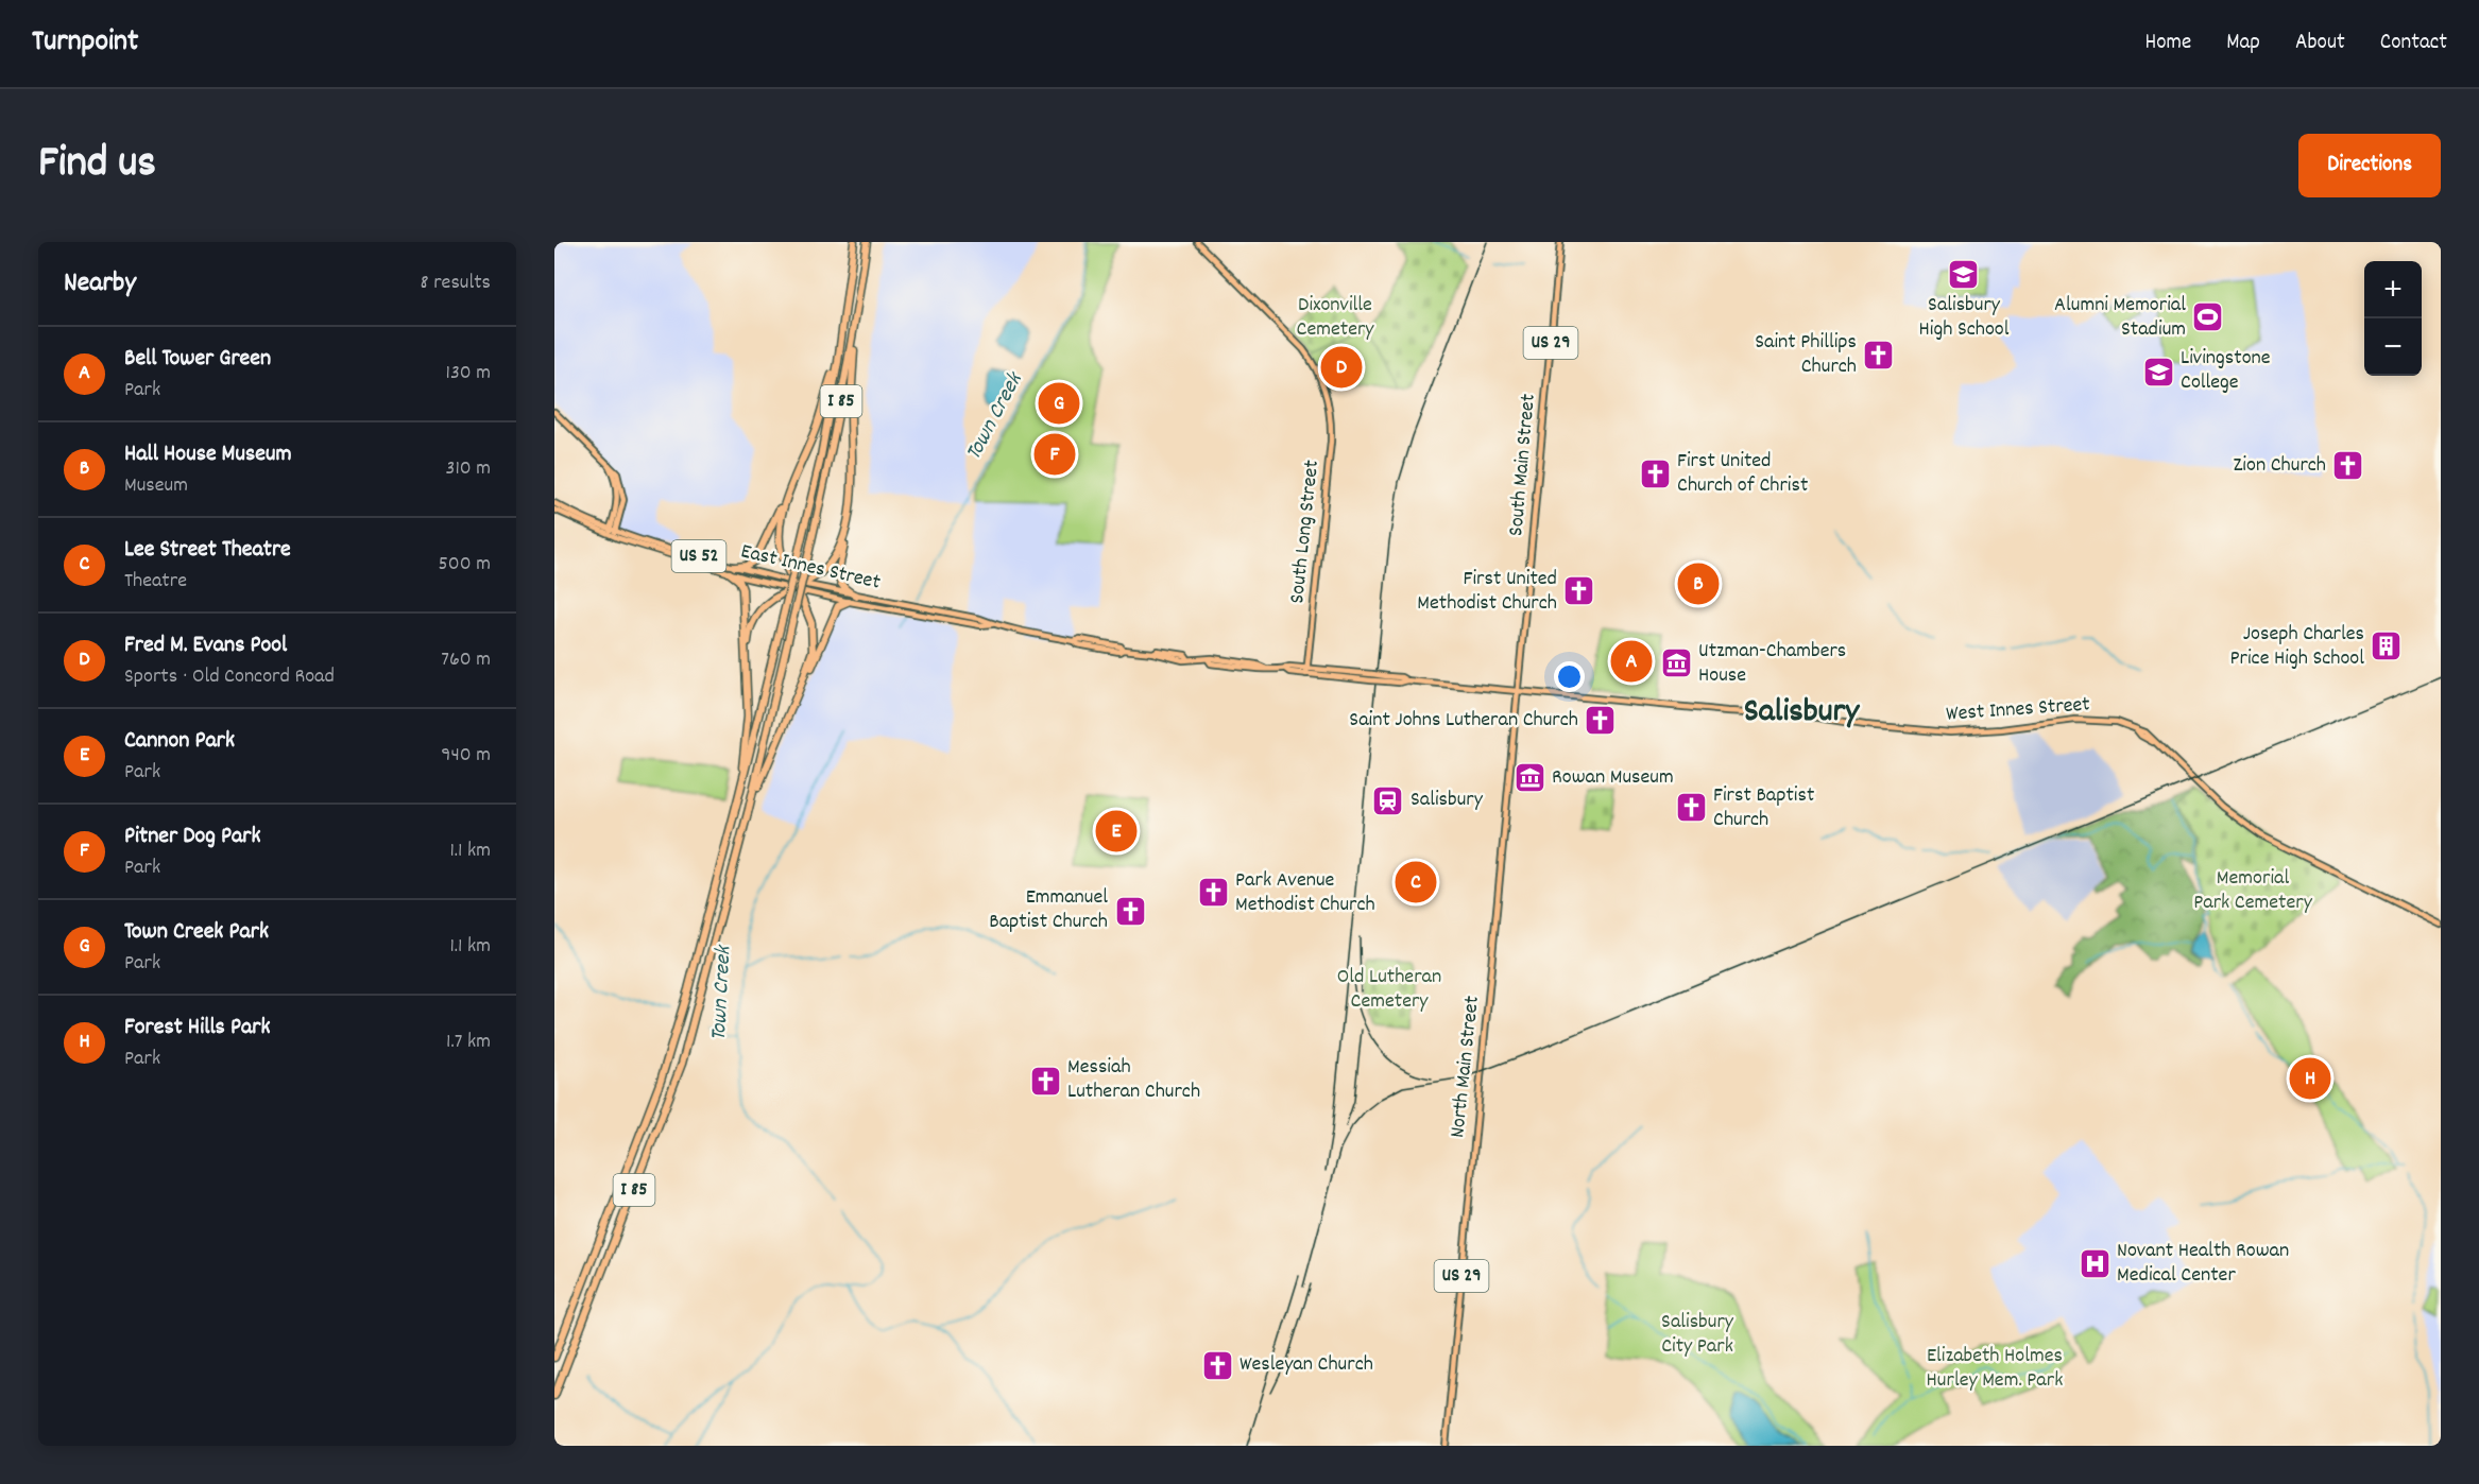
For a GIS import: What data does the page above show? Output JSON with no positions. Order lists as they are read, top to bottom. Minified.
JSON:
{"streets":{"highway":["I 85","US 52"],"main road":["US 29","South Main Street","South Long Street","East Innes Street","West Innes Street","North Main Street"]},"crossings":[["I 85","US 52"],["South Main Street","East Innes Street"],["South Main Street","West Innes Street"],["South Main Street","North Main Street"],["South Long Street","East Innes Street"],["US 52","East Innes Street"],["East Innes Street","West Innes Street"],["East Innes Street","North Main Street"],["West Innes Street","North Main Street"]],"districts":["Salisbury"],"water":["Town Creek"],"parks":["Dixonville Cemetery","Memorial Park Cemetery","Old Lutheran Cemetery","Salisbury City Park","Elizabeth Holmes Hurley Mem. Park"],"places":{"school or university":["Salisbury High School","Livingstone College"],"sports":["Alumni Memorial Stadium"],"church":["Saint Phillips Church","Zion Church","First United Church of Christ","First United Methodist Church","Saint Johns Lutheran Church","First Baptist Church","Park Avenue Methodist Church","Emmanuel Baptist Church","Messiah Lutheran Church","Wesleyan Church"],"building":["Joseph Charles Price High School"],"museum":["Utzman-Chambers House","Rowan Museum"],"station":["Salisbury"],"hospital":["Novant Health Rowan Medical Center"]},"page":{"header":"Turnpoint","nav":["Home","Map","About","Contact"],"title":"Find us","buttons":"Directions","heading":["Nearby","8 results"],"map_buttons":["+","−"],"list":[{"mark":"A","name":"Bell Tower Green","note":"Park","value":"130 m"},{"mark":"B","name":"Hall House Museum","note":"Museum","value":"310 m"},{"mark":"C","name":"Lee Street Theatre","note":"Theatre","value":"500 m"},{"mark":"D","name":"Fred M. Evans Pool","note":"Sports · Old Concord Road","value":"760 m"},{"mark":"E","name":"Cannon Park","note":"Park","value":"940 m"},{"mark":"F","name":"Pitner Dog Park","note":"Park","value":"1.1 km"},{"mark":"G","name":"Town Creek Park","note":"Park","value":"1.1 km"},{"mark":"H","name":"Forest Hills Park","note":"Park","value":"1.7 km"}],"pins":["D","G","F","B","A","E","C","H"]}}
